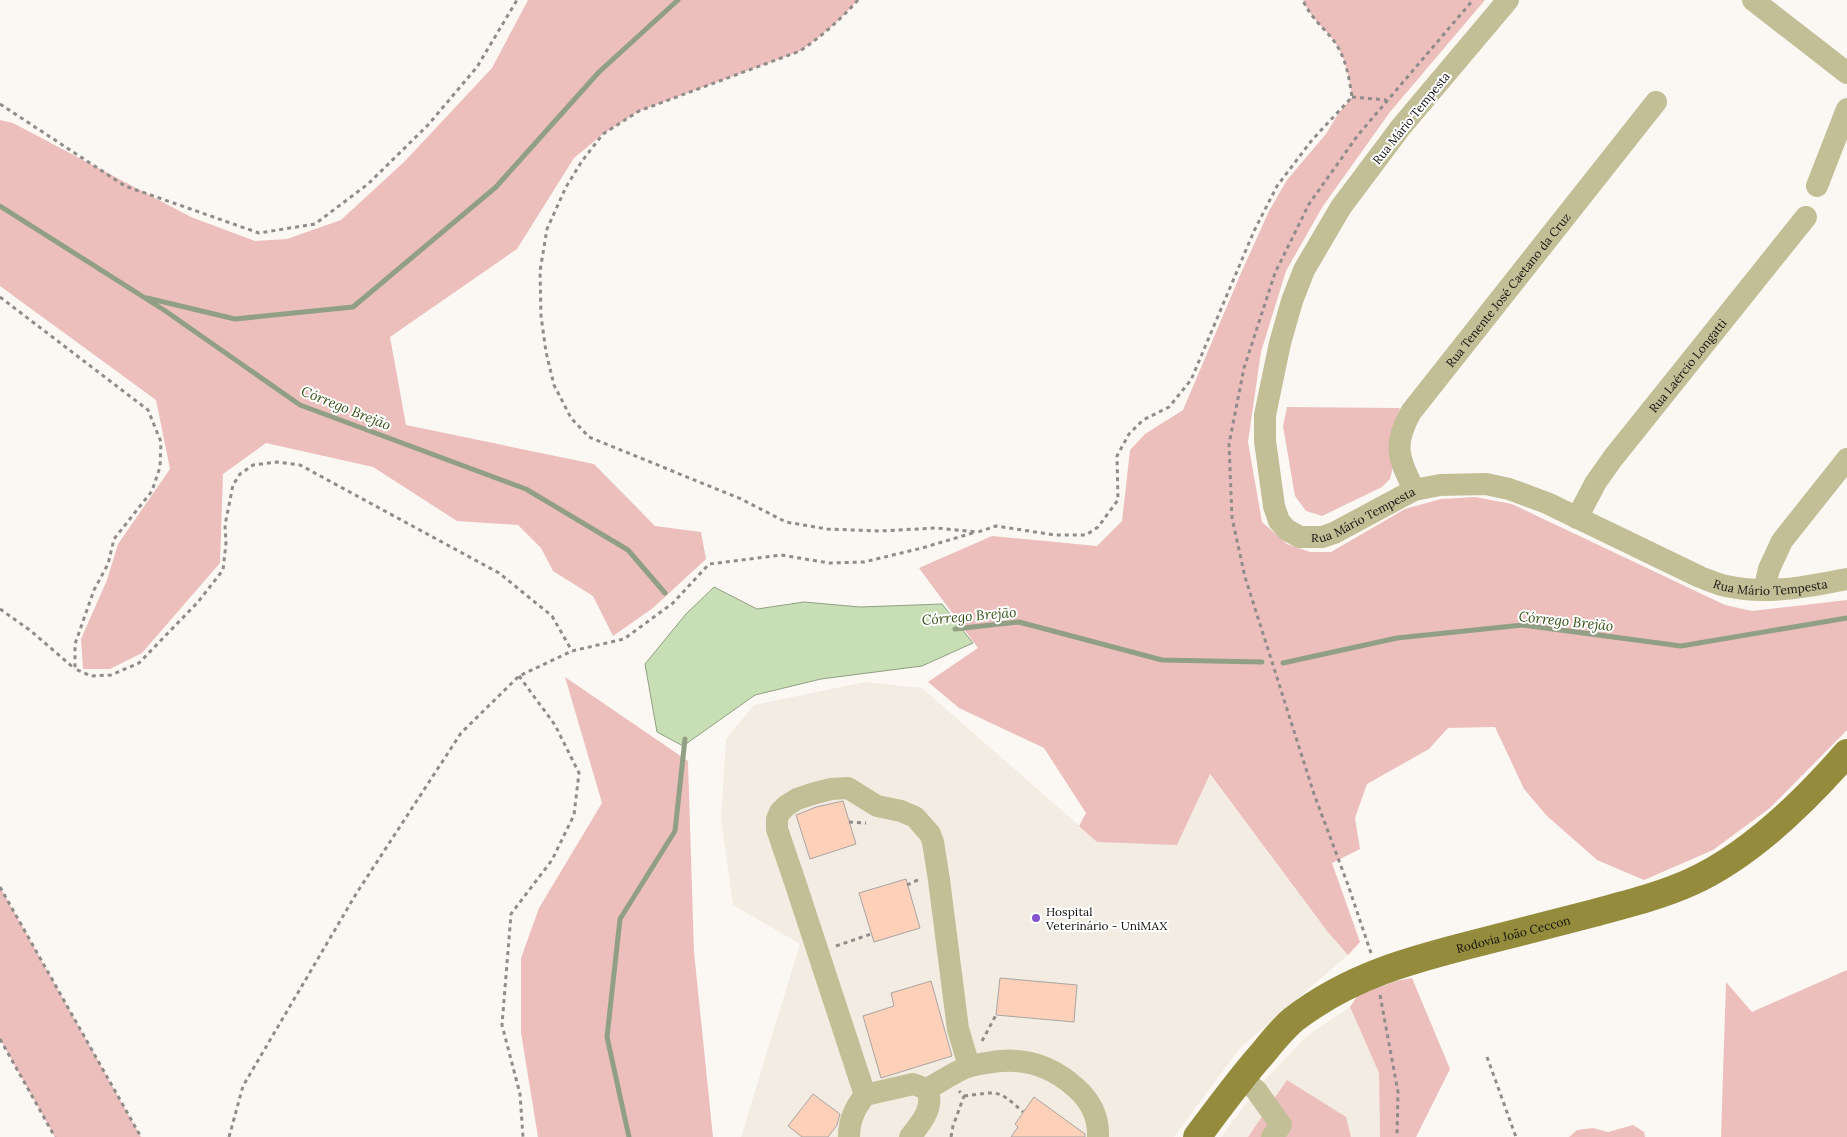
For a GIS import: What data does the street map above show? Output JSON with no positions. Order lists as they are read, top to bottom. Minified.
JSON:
{"streets":{"main road":["Rodovia João Ceccon"],"street":["Rua Mário Tempesta","Rua Tenente José Caetano da Cruz","Rua Laércio Longatti"]},"crossings":[["Rua Mário Tempesta","Rua Tenente José Caetano da Cruz"],["Rua Mário Tempesta","Rua Laércio Longatti"]],"water":["Córrego Brejão"],"places":["Hospital Veterinário - UniMAX"]}
